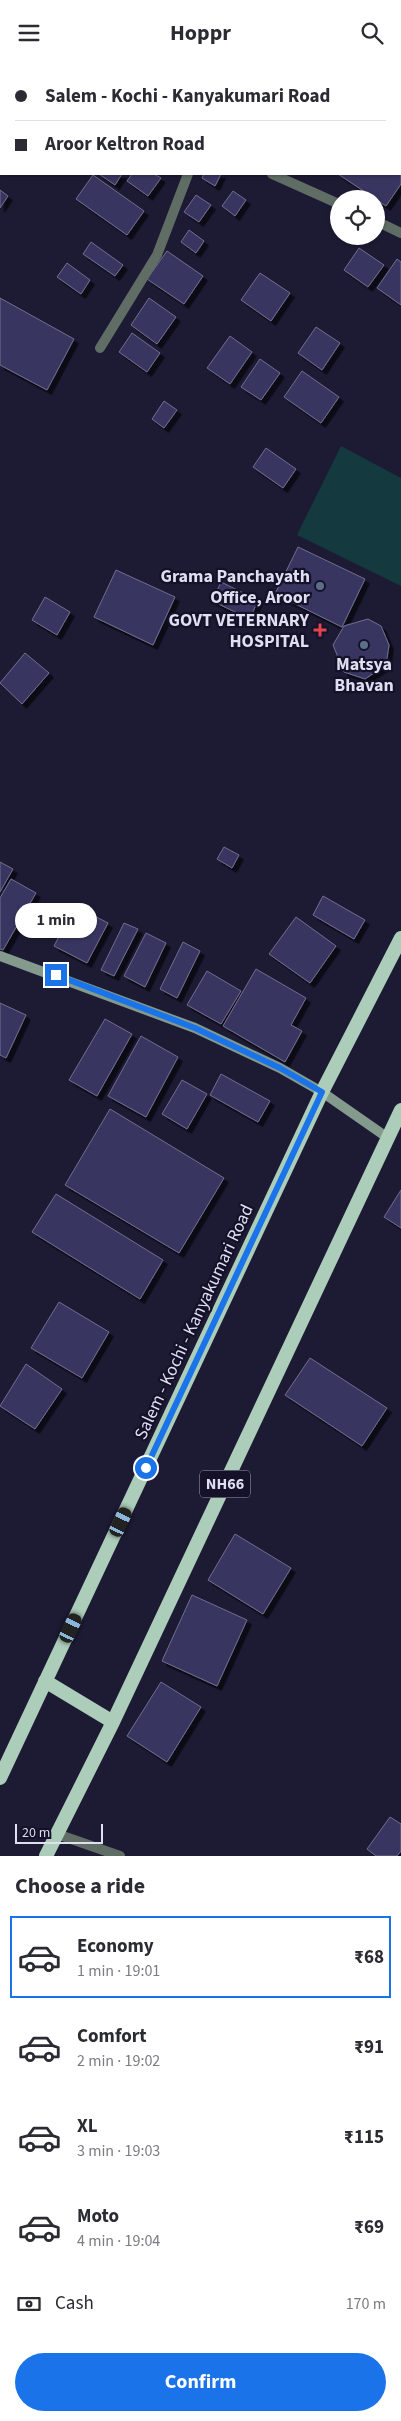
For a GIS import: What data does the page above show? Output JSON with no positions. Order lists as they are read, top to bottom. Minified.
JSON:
{"streets":{"highway":["Salem - Kochi - Kanyakumari Road","NH66"]},"places":{"other":["Grama Panchayath Office, Aroor","Matsya Bhavan"],"health":["GOVT VETERNARY HOSPITAL"]},"scale_bar":"20 m","page":{"header":"Hoppr","banner":["Salem - Kochi - Kanyakumari Road","Aroor Keltron Road"],"bubble":"1 min","scale":"20 m","heading":"Choose a ride","list":[{"name":"Economy","note":"1 min · 19:01","value":"₹68"},{"name":"Comfort","note":"2 min · 19:02","value":"₹91"},{"name":"XL","note":"3 min · 19:03","value":"₹115"},{"name":"Moto","note":"4 min · 19:04","value":"₹69"}],"pay":["Cash","170 m"],"buttons":"Confirm"}}
